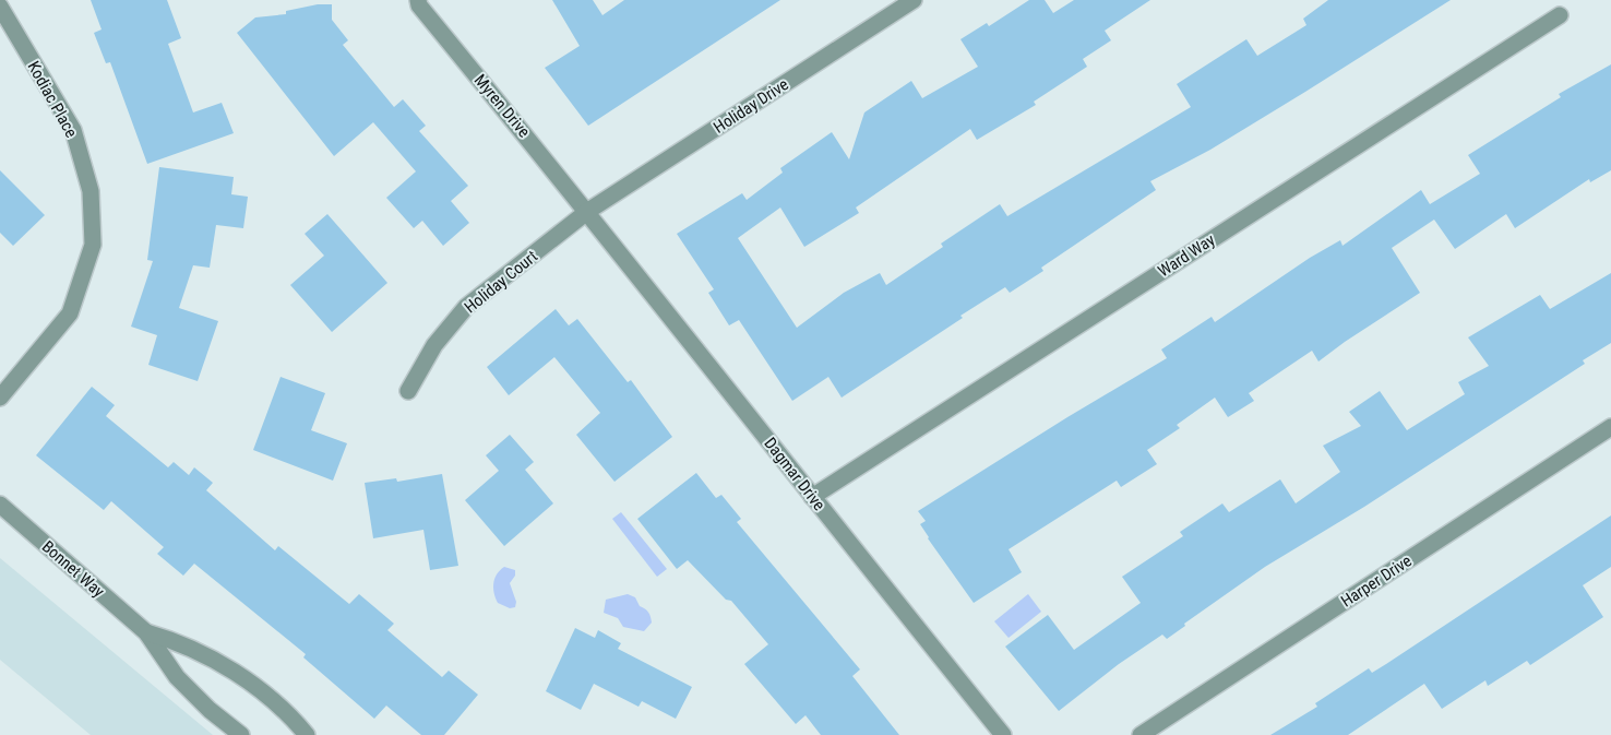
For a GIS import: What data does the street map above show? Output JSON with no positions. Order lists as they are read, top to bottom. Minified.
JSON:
{"streets":{"street":["Kodiac Place","Myren Drive","Holiday Drive","Ward Way","Holiday Court","Dagmar Drive","Bonnet Way","Harper Drive"]},"crossings":[["Myren Drive","Holiday Drive"],["Myren Drive","Holiday Court"],["Myren Drive","Dagmar Drive"],["Holiday Drive","Holiday Court"],["Holiday Drive","Dagmar Drive"],["Ward Way","Dagmar Drive"],["Holiday Court","Dagmar Drive"]]}
